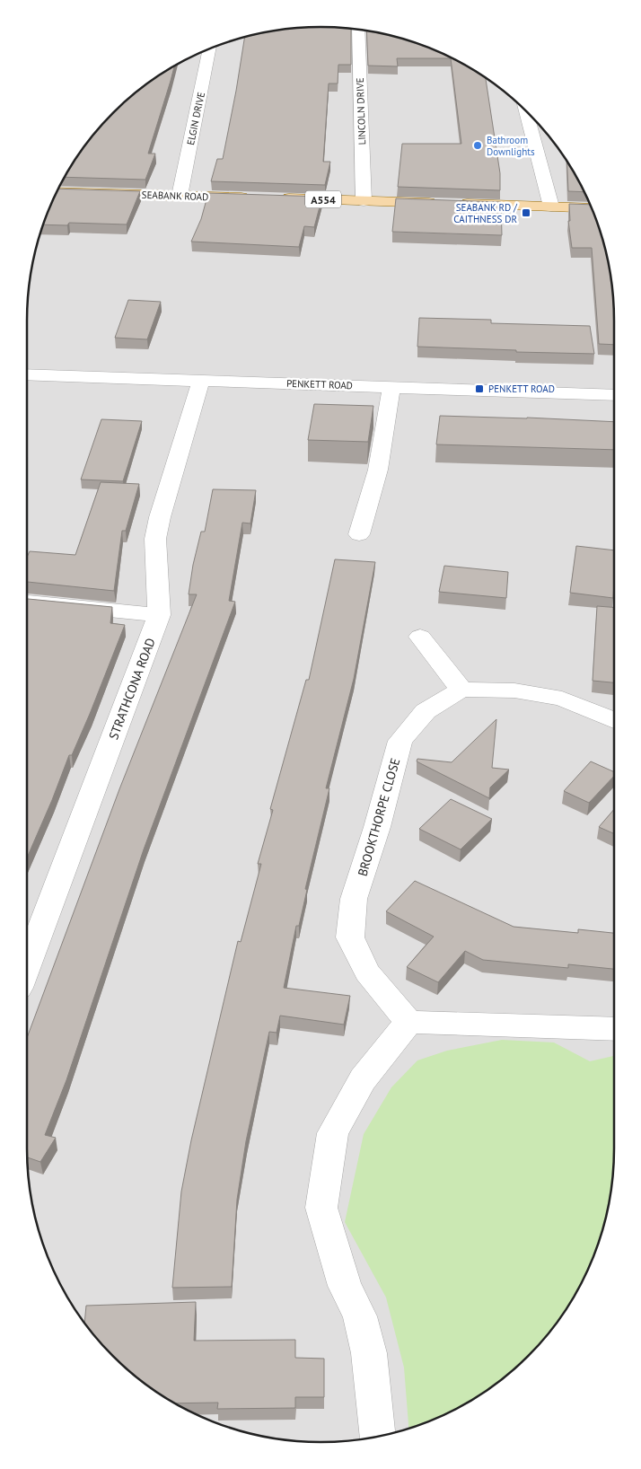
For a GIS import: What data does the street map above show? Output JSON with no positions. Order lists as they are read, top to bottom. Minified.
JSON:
{"streets":{"main road":["SEABANK ROAD","A554"],"street":["LINCOLN DRIVE","ELGIN DRIVE","PENKETT ROAD","STRATHCONA ROAD","BROOKTHORPE CLOSE"]},"crossings":[["LINCOLN DRIVE","A554"],["ELGIN DRIVE","SEABANK ROAD"],["PENKETT ROAD","STRATHCONA ROAD"]],"places":{"other":["Bathroom Downlights"],"transit":["SEABANK RD / CAITHNESS DR","PENKETT ROAD"]}}
